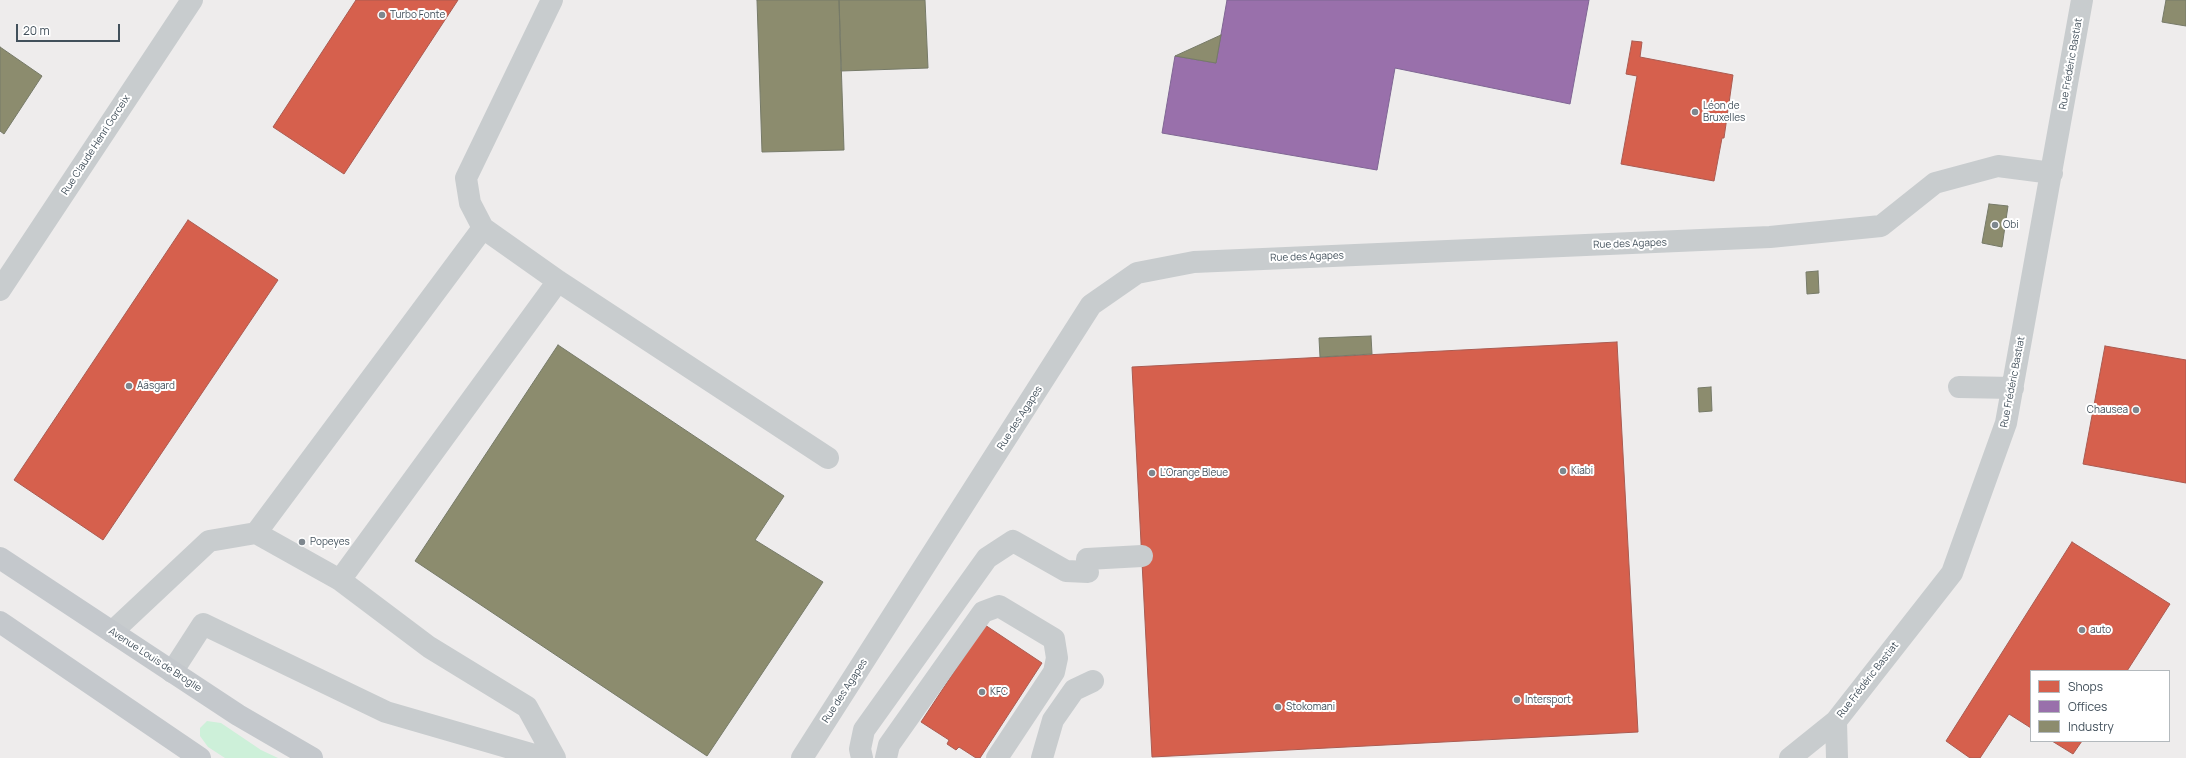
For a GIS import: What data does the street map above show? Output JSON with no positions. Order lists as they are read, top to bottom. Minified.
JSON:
{"streets":{"main road":["Avenue Louis de Broglie"],"street":["Rue Frédéric Bastiat","Rue Claude Henri Gorceix","Rue des Agapes"]},"crossings":[["Rue Frédéric Bastiat","Rue des Agapes"]],"places":["Turbo Fonte","Léon de Bruxelles","Obi","Aäsgard","Chausea","Kiabi","L'Orange Bleue","Popeyes","auto","KFC","Intersport","Stokomani"],"legend":["Shops","Offices","Industry"],"scale_bar":"20 m"}
